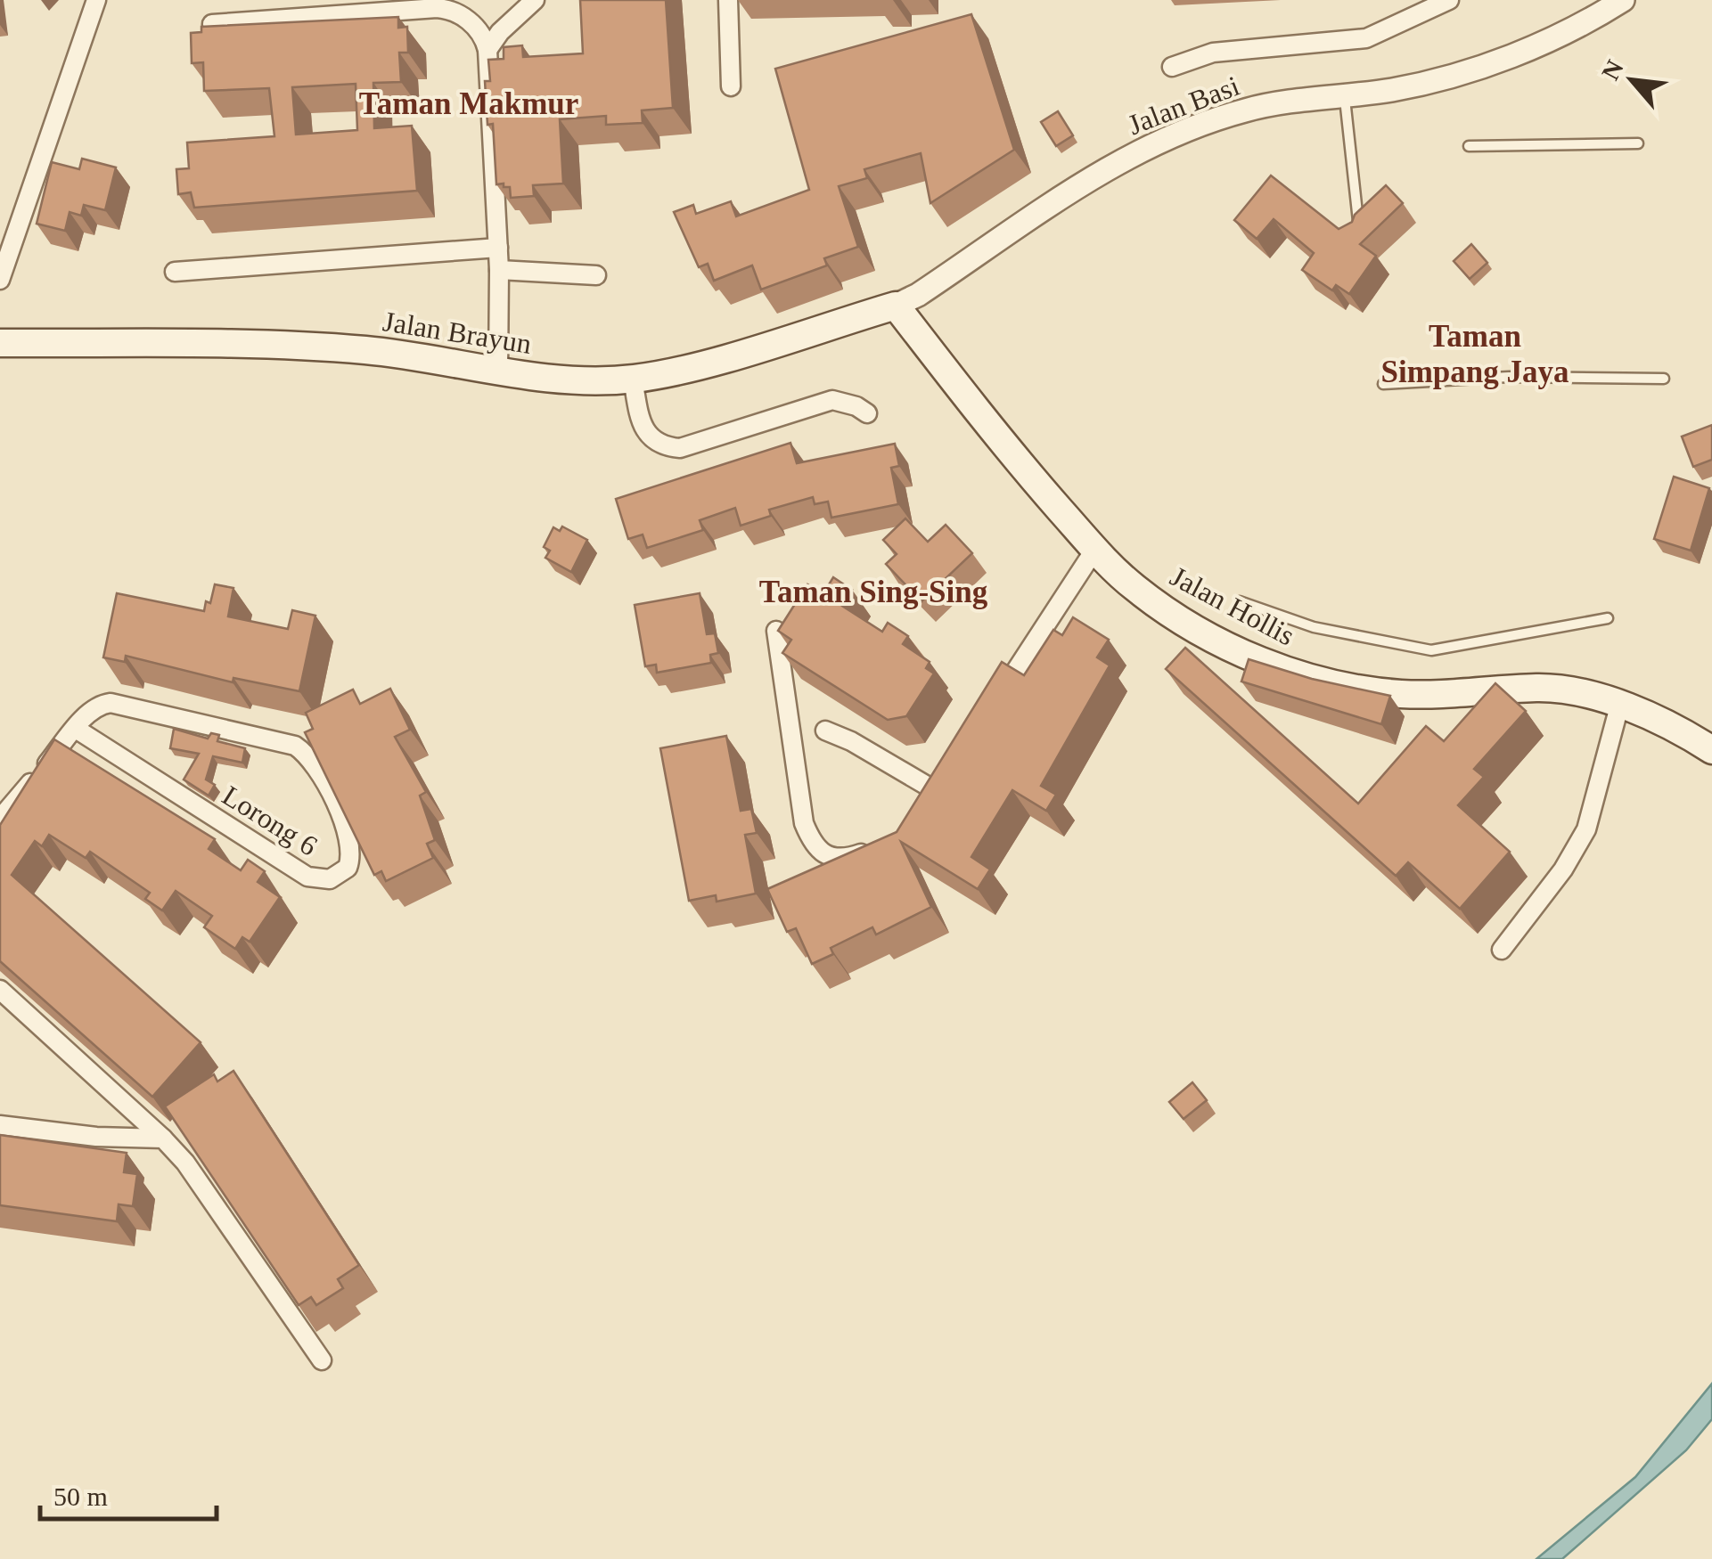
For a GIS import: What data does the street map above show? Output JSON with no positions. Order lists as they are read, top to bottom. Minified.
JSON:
{"streets":{"main road":["Jalan Brayun","Jalan Hollis"],"street":["Jalan Basi","Lorong 6"]},"crossings":[["Jalan Basi","Jalan Brayun"],["Jalan Basi","Jalan Hollis"],["Jalan Brayun","Jalan Hollis"]],"districts":["Taman Makmur","Taman Simpang Jaya","Taman Sing-Sing"],"scale_bar":"50 m","north":"top left"}
